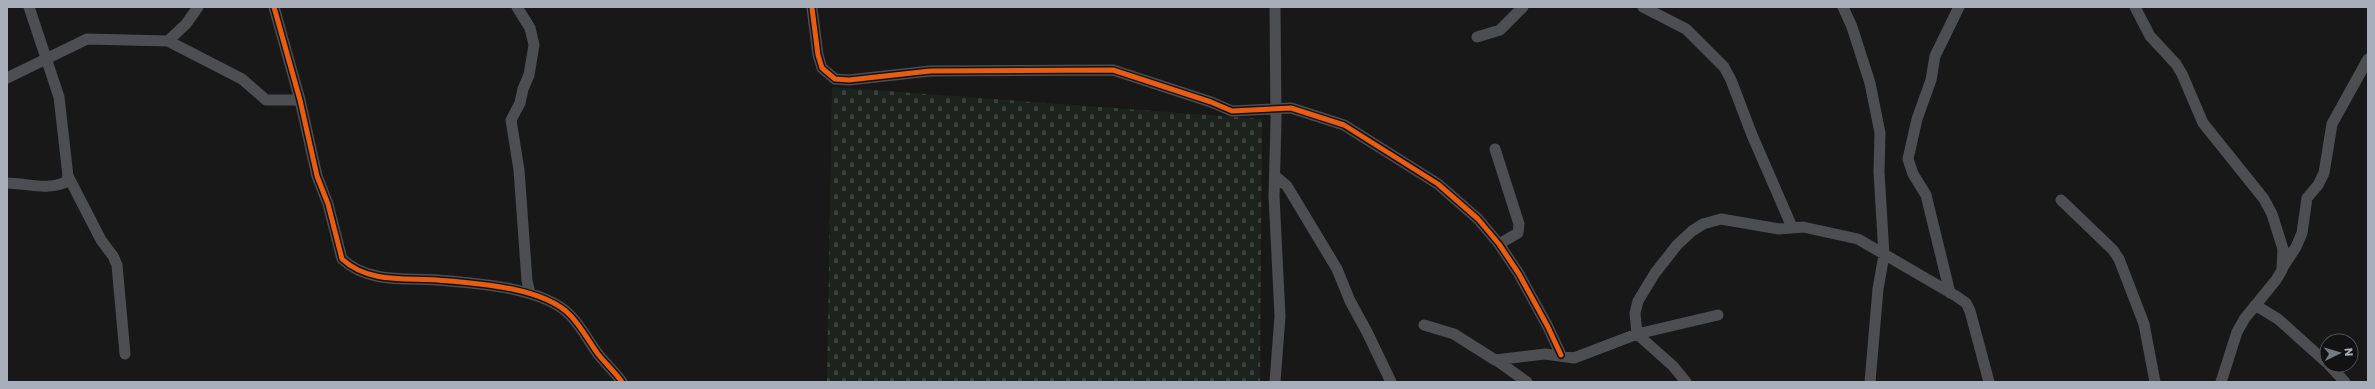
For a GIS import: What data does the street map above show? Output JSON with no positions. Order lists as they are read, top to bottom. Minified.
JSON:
{"north":"right"}
